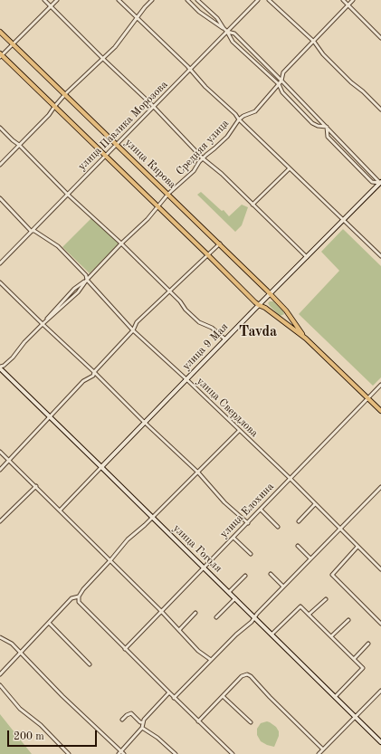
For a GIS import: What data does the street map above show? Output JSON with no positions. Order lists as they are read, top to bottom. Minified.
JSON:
{"streets":{"main road":["улица Кирова"],"street":["улица Павлика Морозова","Средняя улица","улица 9 Мая","улица Свердлова","улица Елохина","улица Гоголя"]},"crossings":[["улица Павлика Морозова","улица Кирова"],["улица Павлика Морозова","улица Свердлова"],["Средняя улица","улица Кирова"],["Средняя улица","улица Свердлова"],["Средняя улица","улица Гоголя"],["улица Кирова","улица 9 Мая"],["улица Кирова","улица Елохина"],["улица 9 Мая","улица Свердлова"],["улица 9 Мая","улица Гоголя"],["улица Свердлова","улица Елохина"],["улица Елохина","улица Гоголя"]],"districts":["Tavda"],"scale_bar":"200 m"}
